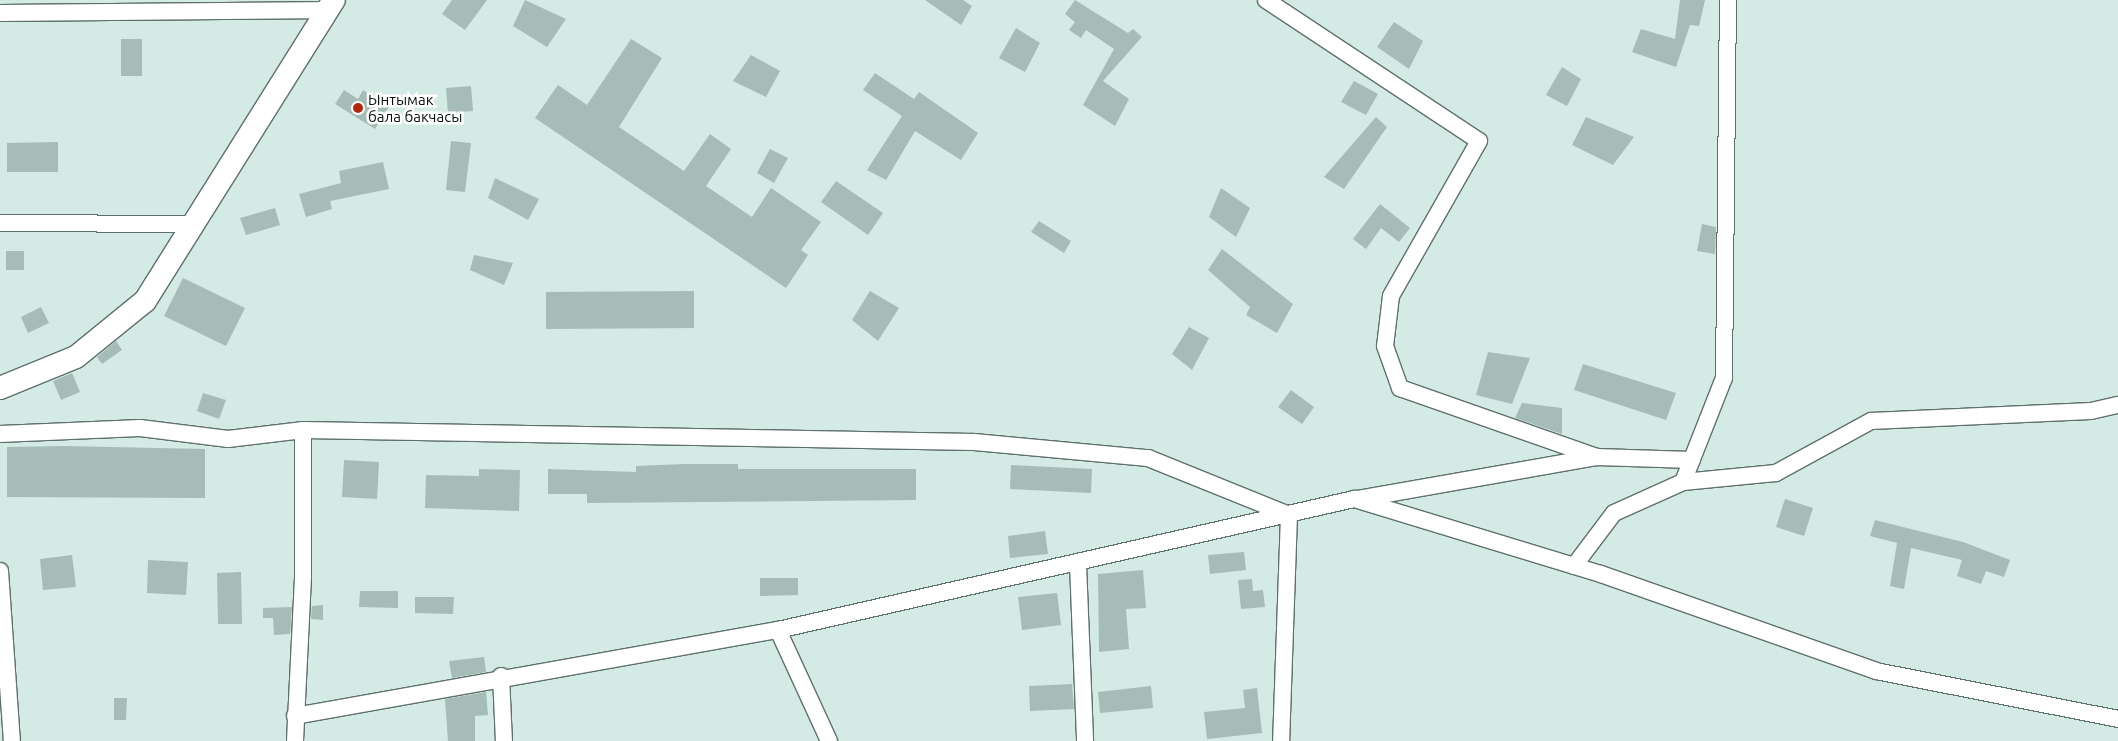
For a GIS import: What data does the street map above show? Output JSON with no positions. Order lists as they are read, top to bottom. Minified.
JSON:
{"places":["Ынтымак бала бакчасы"]}
